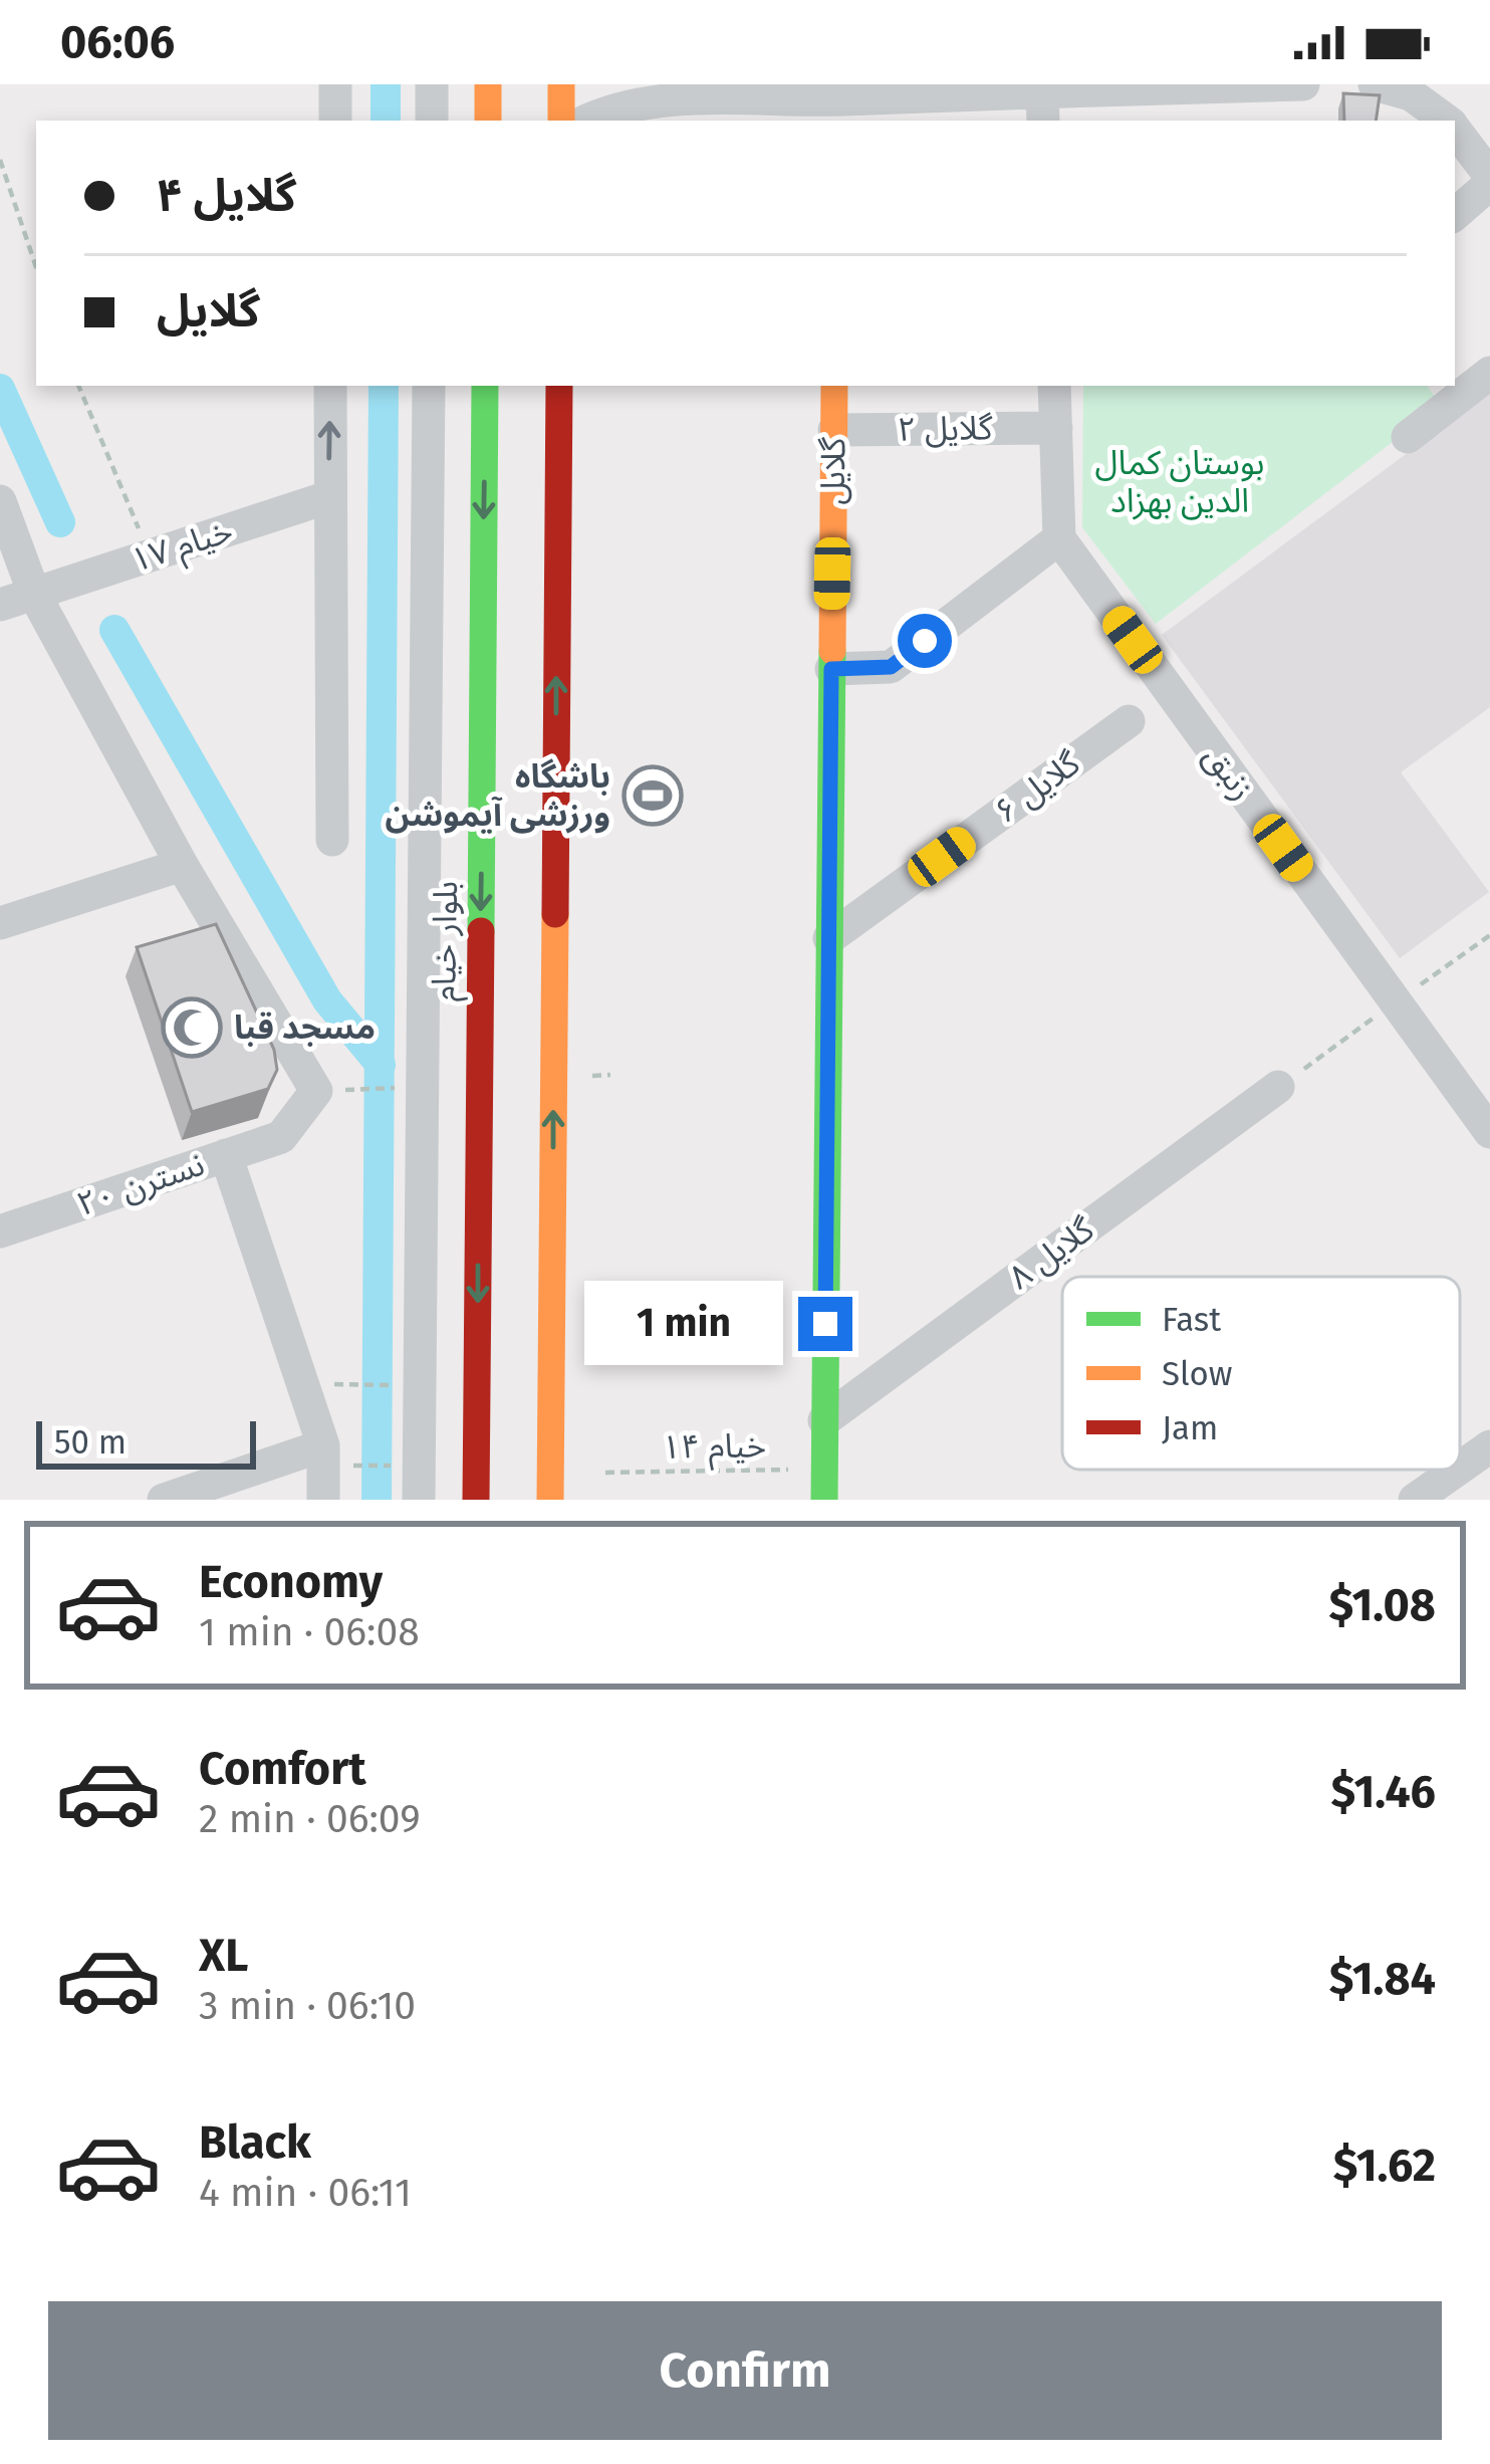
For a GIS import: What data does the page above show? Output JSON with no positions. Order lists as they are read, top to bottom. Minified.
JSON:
{"streets":{"main road":["گلایل","بلوار خیام"],"street":["گلایل ۲","خیام ۱۷","زنبق","گلایل ۶","نسترن ۲۰","گلایل ۸"],"path":["خیام ۱۴"]},"crossings":[["گلایل ۲","گلایل"],["گلایل","گلایل ۶"],["گلایل","گلایل ۸"],["گلایل","خیام ۱۴"]],"parks":["بوستان کمال الدین بهزاد"],"places":{"sports":["باشگاه ورزشی آیموشن"],"mosque":["مسجد قبا"]},"legend":["Fast","Slow","Jam"],"scale_bar":"50 m","page":{"status":"06:06","banner":["گلایل ۴","گلایل"],"bubble":"1 min","scale":"50 m","list":[{"name":"Economy","note":"1 min · 06:08","value":"$1.08"},{"name":"Comfort","note":"2 min · 06:09","value":"$1.46"},{"name":"XL","note":"3 min · 06:10","value":"$1.84"},{"name":"Black","note":"4 min · 06:11","value":"$1.62"}],"buttons":"Confirm"}}
